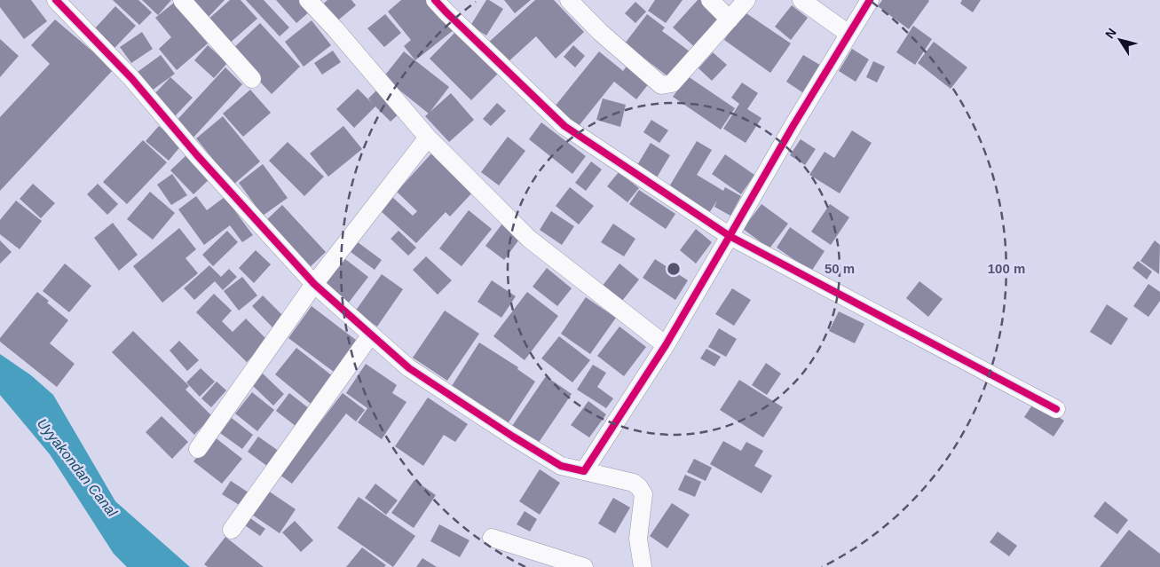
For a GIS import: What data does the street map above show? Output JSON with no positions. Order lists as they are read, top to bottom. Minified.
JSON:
{"water":["Uyyakondan Canal"],"north":"top left","rings":["50 m","100 m"]}
